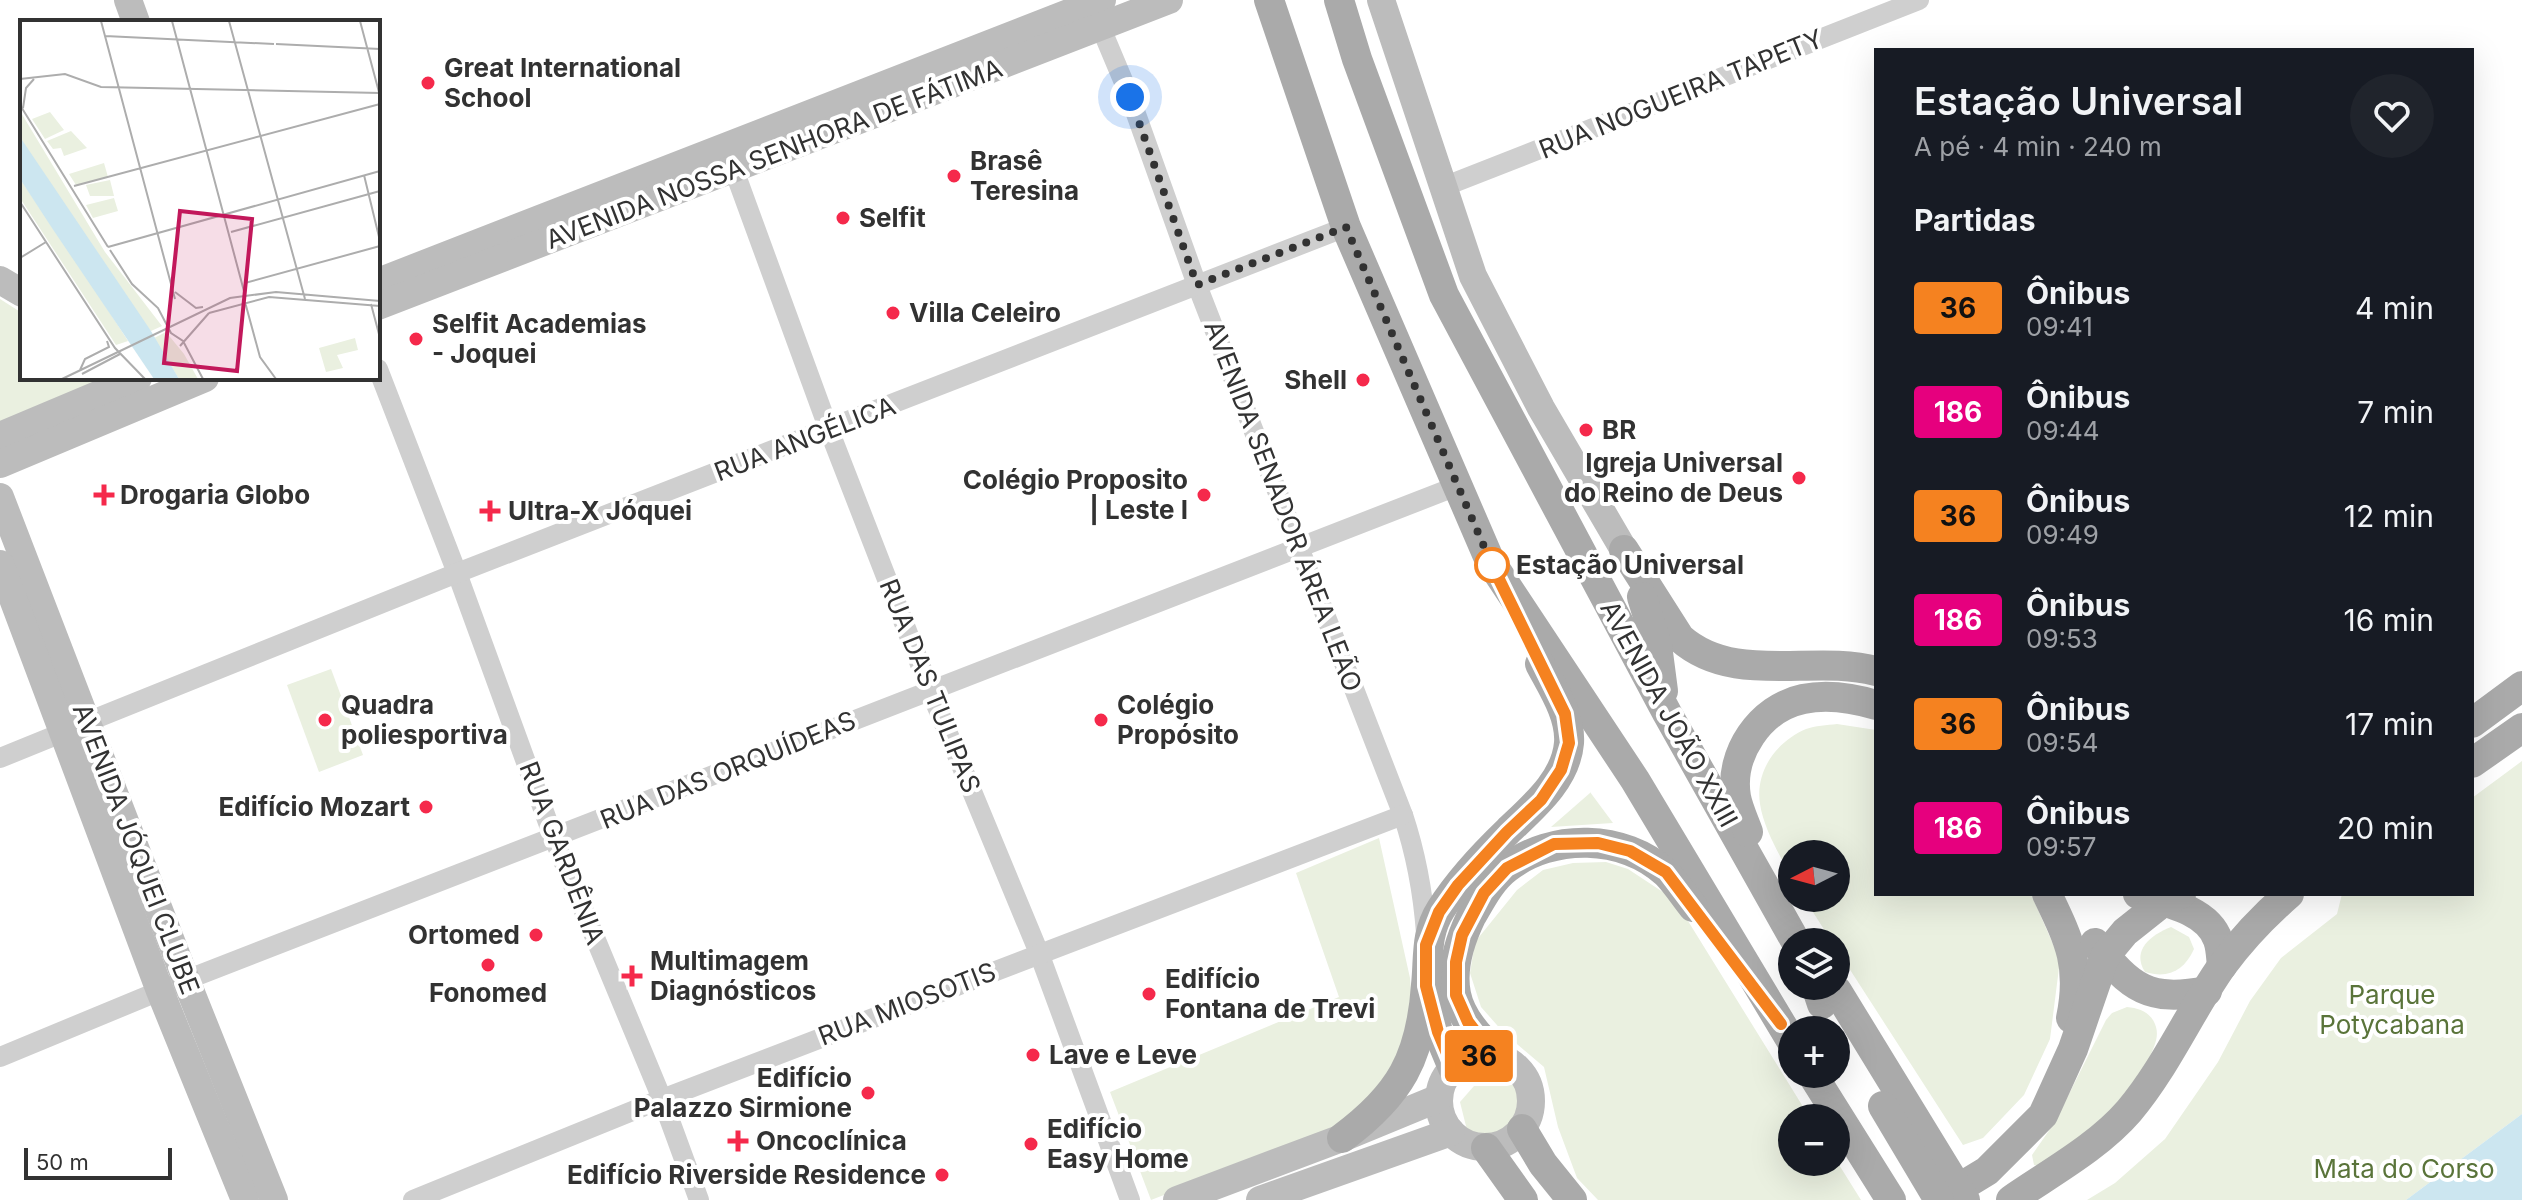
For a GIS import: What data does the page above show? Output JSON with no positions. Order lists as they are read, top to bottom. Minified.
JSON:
{"streets":{"main road":["AVENIDA NOSSA SENHORA DE FÁTIMA","AVENIDA JOÃO XXIII","AVENIDA JÓQUEI CLUBE"],"street":["RUA NOGUEIRA TAPETY","RUA ANGÉLICA","AVENIDA SENADOR ÁREA LEÃO","RUA DAS TULIPAS","RUA DAS ORQUÍDEAS","RUA GARDÊNIA","RUA MIOSOTIS"]},"crossings":[["AVENIDA NOSSA SENHORA DE FÁTIMA","AVENIDA SENADOR ÁREA LEÃO"],["AVENIDA NOSSA SENHORA DE FÁTIMA","RUA DAS TULIPAS"],["RUA ANGÉLICA","AVENIDA SENADOR ÁREA LEÃO"],["RUA ANGÉLICA","RUA DAS TULIPAS"],["RUA ANGÉLICA","AVENIDA JÓQUEI CLUBE"],["RUA ANGÉLICA","RUA GARDÊNIA"],["AVENIDA SENADOR ÁREA LEÃO","RUA DAS ORQUÍDEAS"],["AVENIDA SENADOR ÁREA LEÃO","RUA MIOSOTIS"],["RUA DAS TULIPAS","RUA DAS ORQUÍDEAS"],["RUA DAS TULIPAS","RUA MIOSOTIS"],["RUA DAS ORQUÍDEAS","AVENIDA JÓQUEI CLUBE"],["RUA DAS ORQUÍDEAS","RUA GARDÊNIA"],["RUA GARDÊNIA","RUA MIOSOTIS"]],"parks":["Parque Potycabana","Mata do Corso"],"places":{"other":["Great International School","Brasê Teresina","Selfit","Villa Celeiro","Selfit Academias - Joquei","Shell","BR","Igreja Universal do Reino de Deus","Colégio Proposito | Leste I","Estação Universal","Quadra poliesportiva","Colégio Propósito","Edifício Mozart","Ortomed","Fonomed","Edifício Fontana de Trevi","Lave e Leve","Edifício Palazzo Sirmione","Edifício Easy Home","Edifício Riverside Residence"],"health":["Drogaria Globo","Ultra-X Jóquei","Multimagem Diagnósticos","Oncoclínica"]},"lines":["bus line 36"],"scale_bar":"50 m","north":"left","page":{"on_map":"36","heading":[["Estação Universal","A pé · 4 min · 240 m"],"Partidas"],"list":[{"mark":"36","name":"Ônibus","note":"09:41","value":"4 min"},{"mark":"186","name":"Ônibus","note":"09:44","value":"7 min"},{"mark":"36","name":"Ônibus","note":"09:49","value":"12 min"},{"mark":"186","name":"Ônibus","note":"09:53","value":"16 min"},{"mark":"36","name":"Ônibus","note":"09:54","value":"17 min"},{"mark":"186","name":"Ônibus","note":"09:57","value":"20 min"}],"map_buttons":["+","−"],"scale":"50 m"}}
